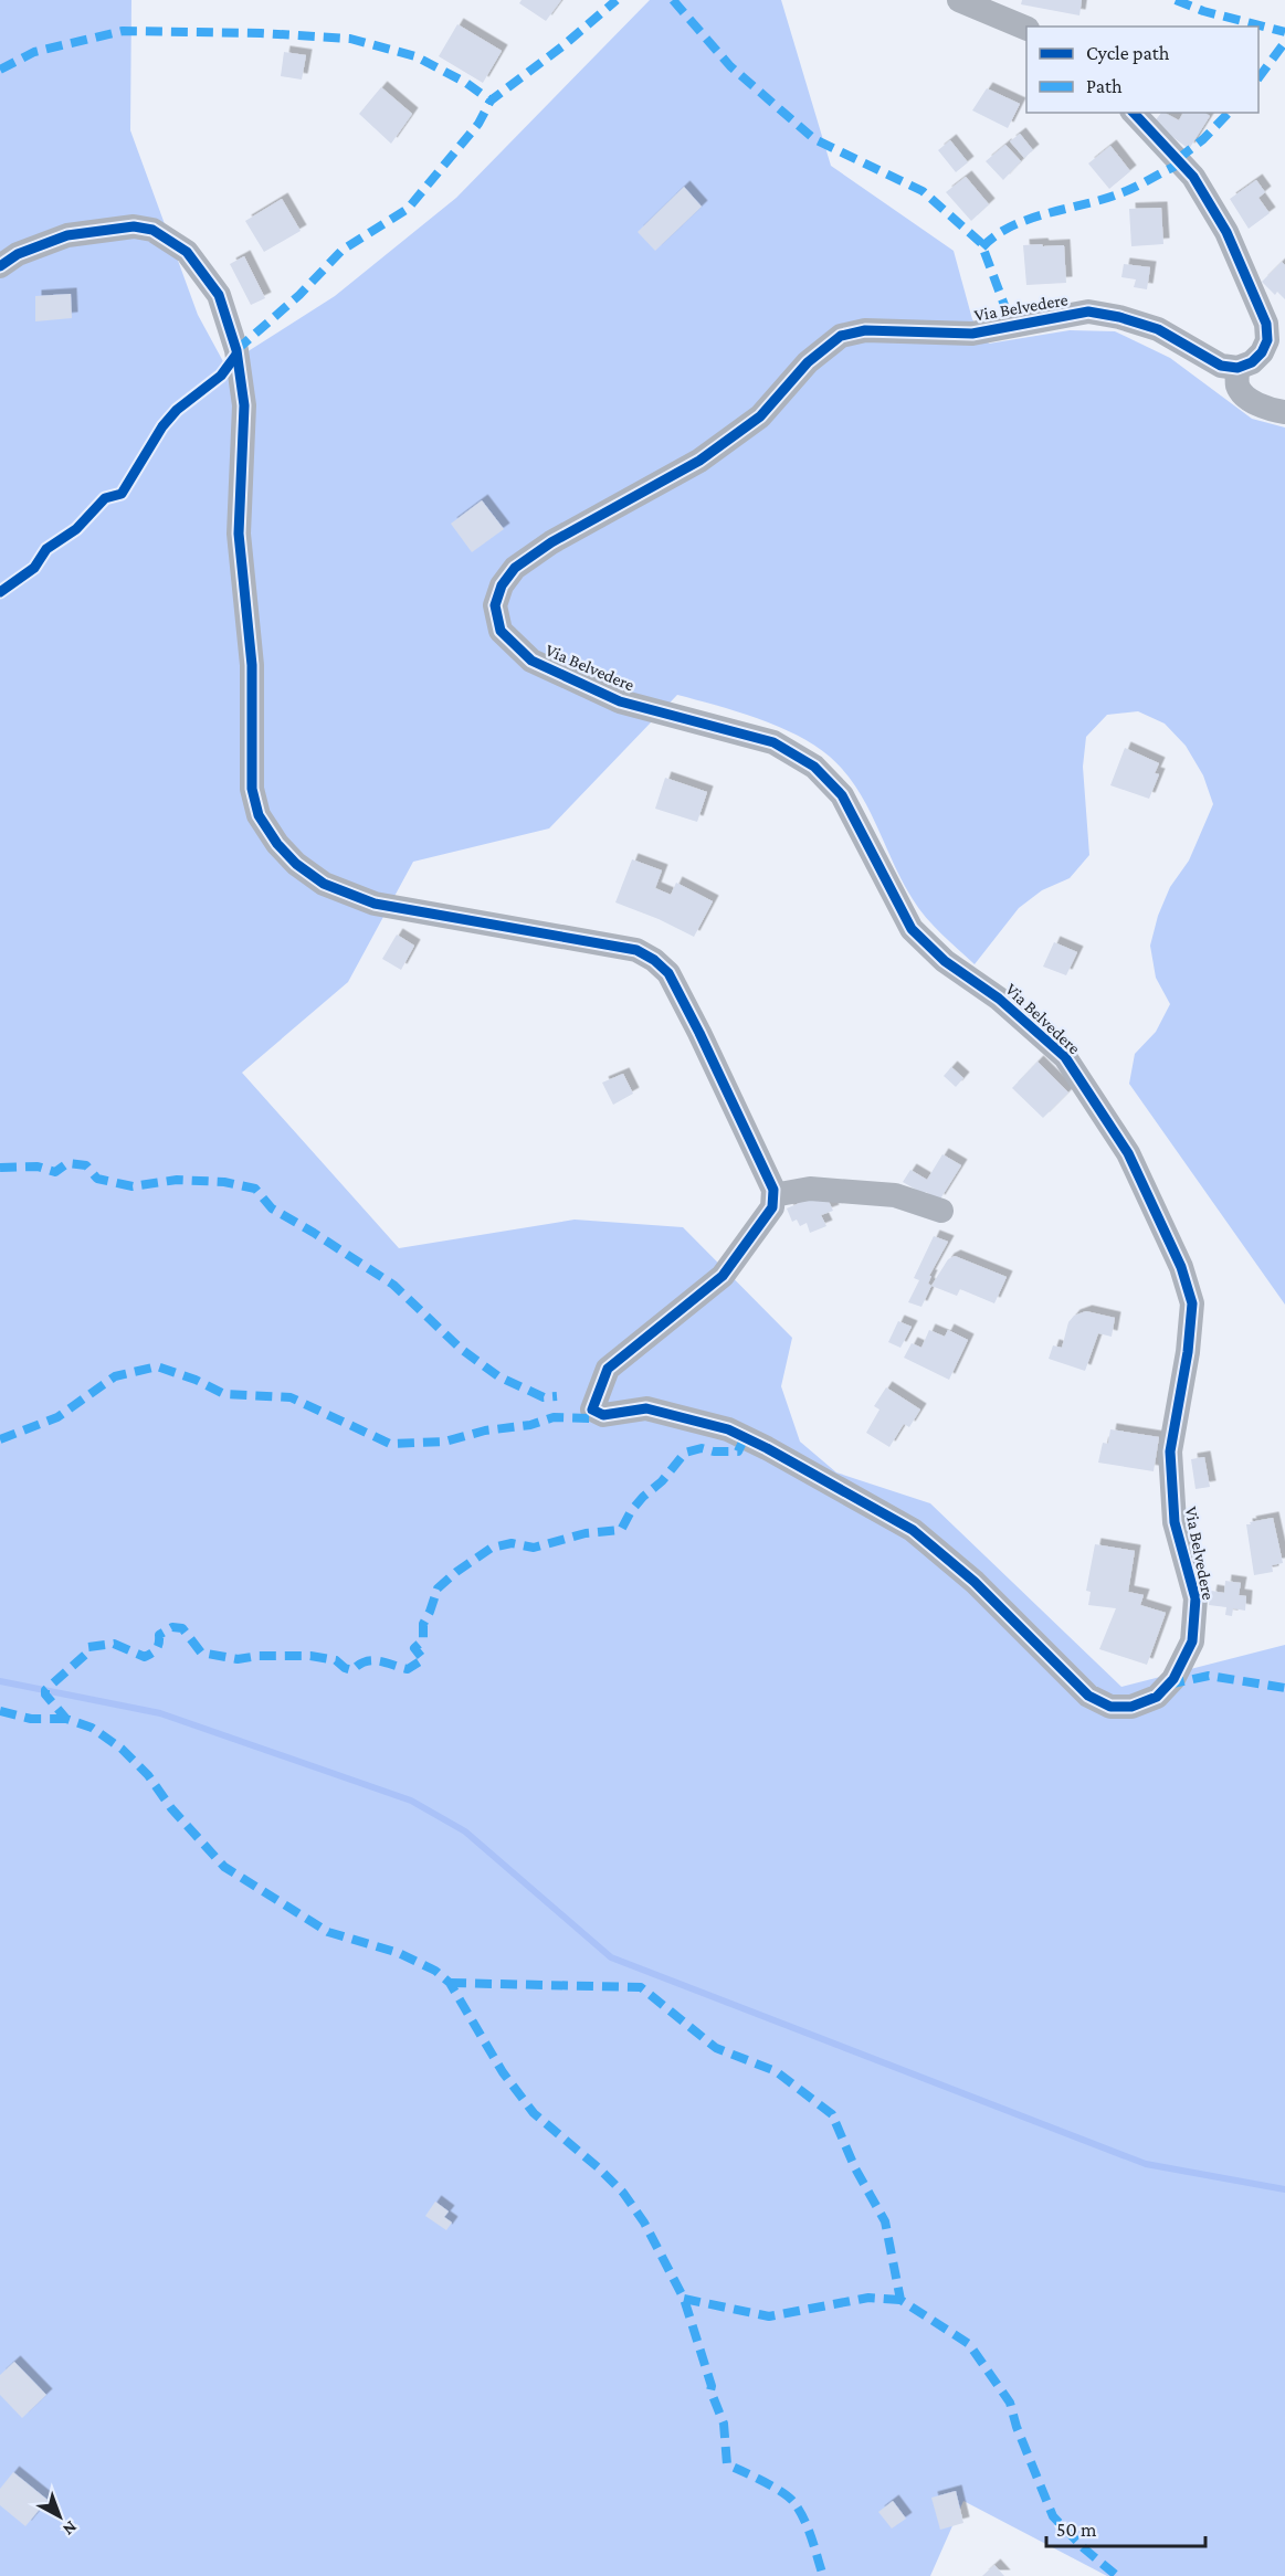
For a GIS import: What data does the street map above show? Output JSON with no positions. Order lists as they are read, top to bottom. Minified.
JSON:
{"streets":{"street":["Via Belvedere"]},"legend":["Cycle path","Path"],"scale_bar":"50 m","north":"bottom right"}
